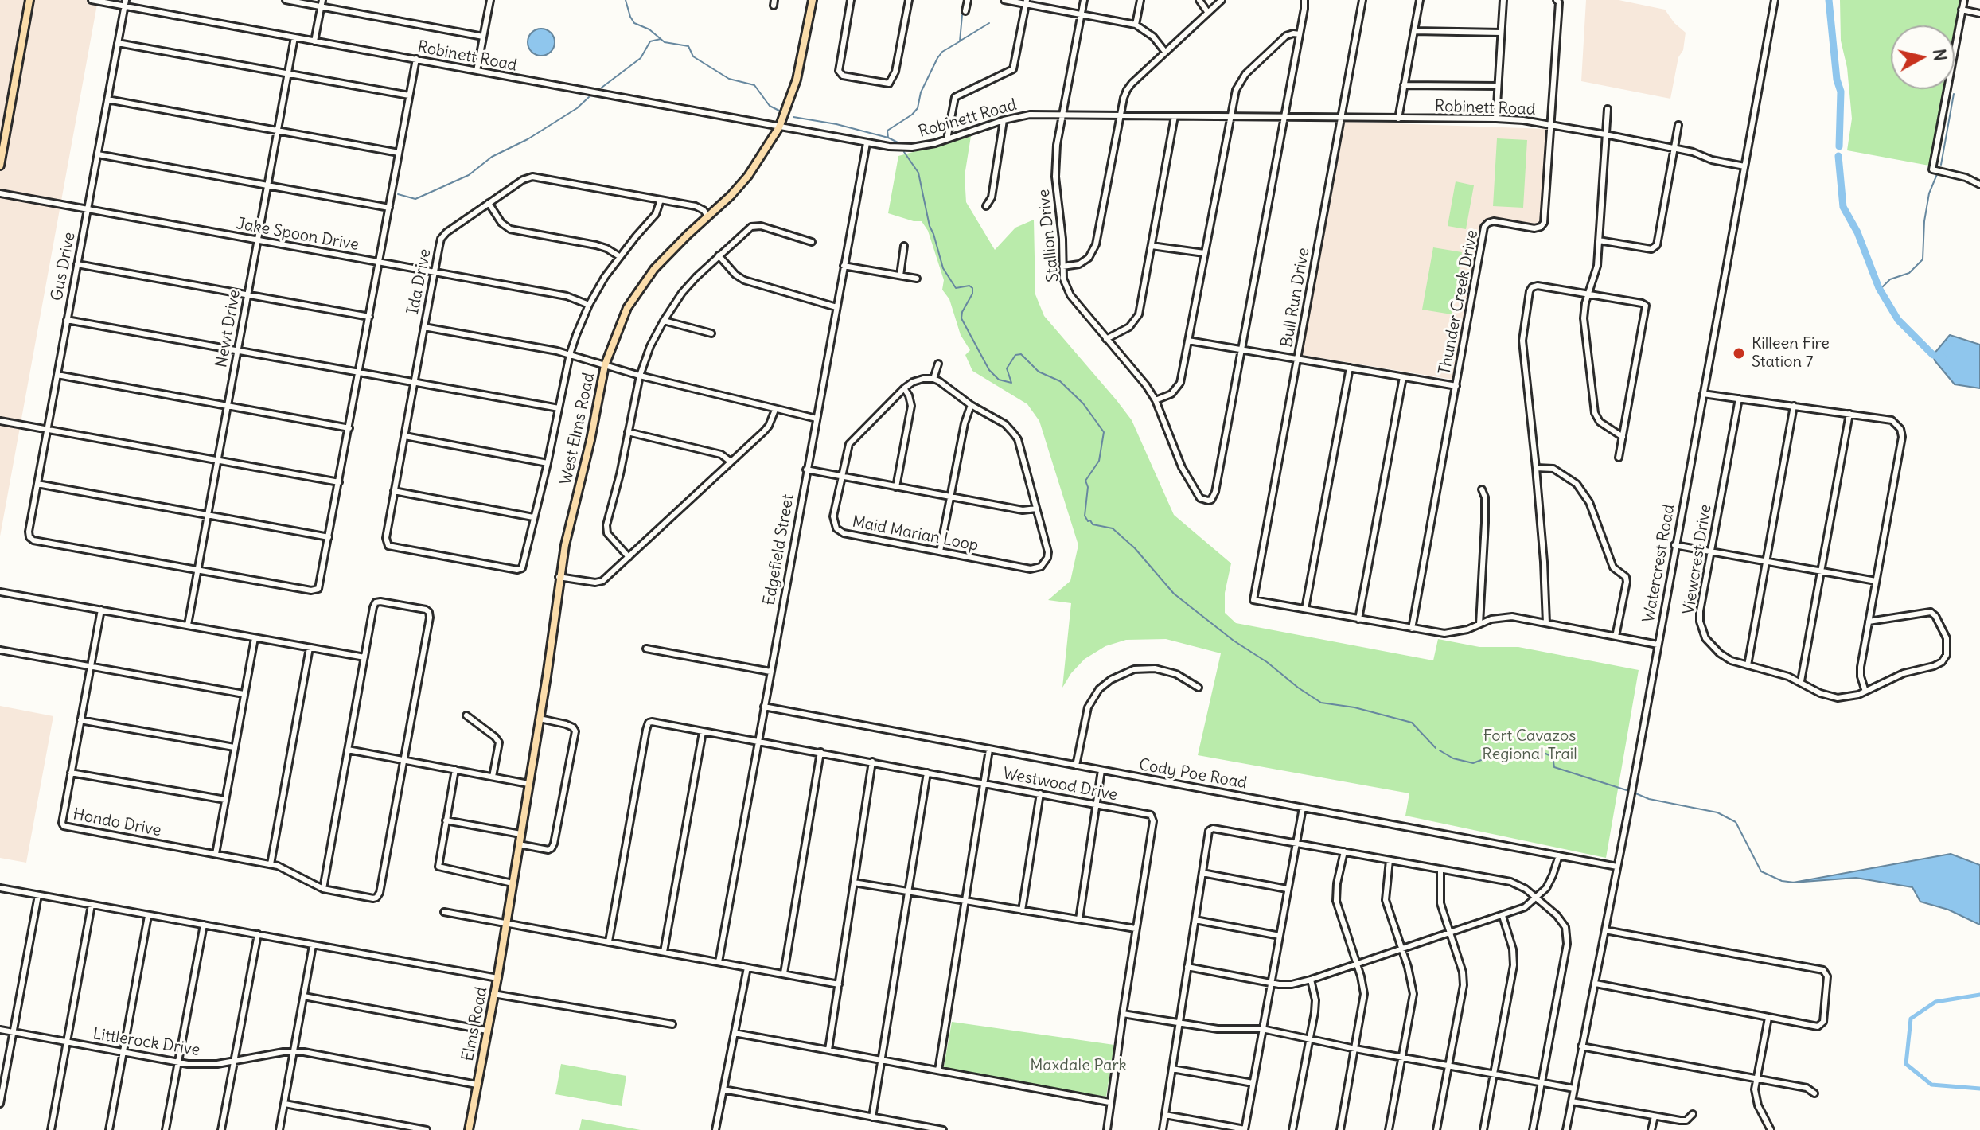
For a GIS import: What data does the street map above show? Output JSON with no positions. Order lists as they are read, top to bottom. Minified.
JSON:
{"streets":{"main road":["West Elms Road","Elms Road"],"street":["Robinett Road","Jake Spoon Drive","Stallion Drive","Gus Drive","Ida Drive","Bull Run Drive","Thunder Creek Drive","Newt Drive","Maid Marian Loop","Edgefield Street","Viewcrest Drive","Watercrest Road","Cody Poe Road","Westwood Drive","Hondo Drive","Littlerock Drive"]},"crossings":[["Robinett Road","Stallion Drive"],["Robinett Road","Gus Drive"],["Robinett Road","Bull Run Drive"],["Robinett Road","Thunder Creek Drive"],["Robinett Road","Newt Drive"],["Robinett Road","West Elms Road"],["Robinett Road","Edgefield Street"],["Robinett Road","Watercrest Road"],["Jake Spoon Drive","Gus Drive"],["Jake Spoon Drive","Ida Drive"],["Jake Spoon Drive","Newt Drive"],["Gus Drive","Newt Drive"],["Ida Drive","West Elms Road"],["West Elms Road","Elms Road"],["Edgefield Street","Cody Poe Road"],["Edgefield Street","Westwood Drive"],["Watercrest Road","Cody Poe Road"],["Elms Road","Littlerock Drive"]],"parks":["Fort Cavazos Regional Trail","Maxdale Park"],"places":["Killeen Fire Station 7"],"north":"right"}
